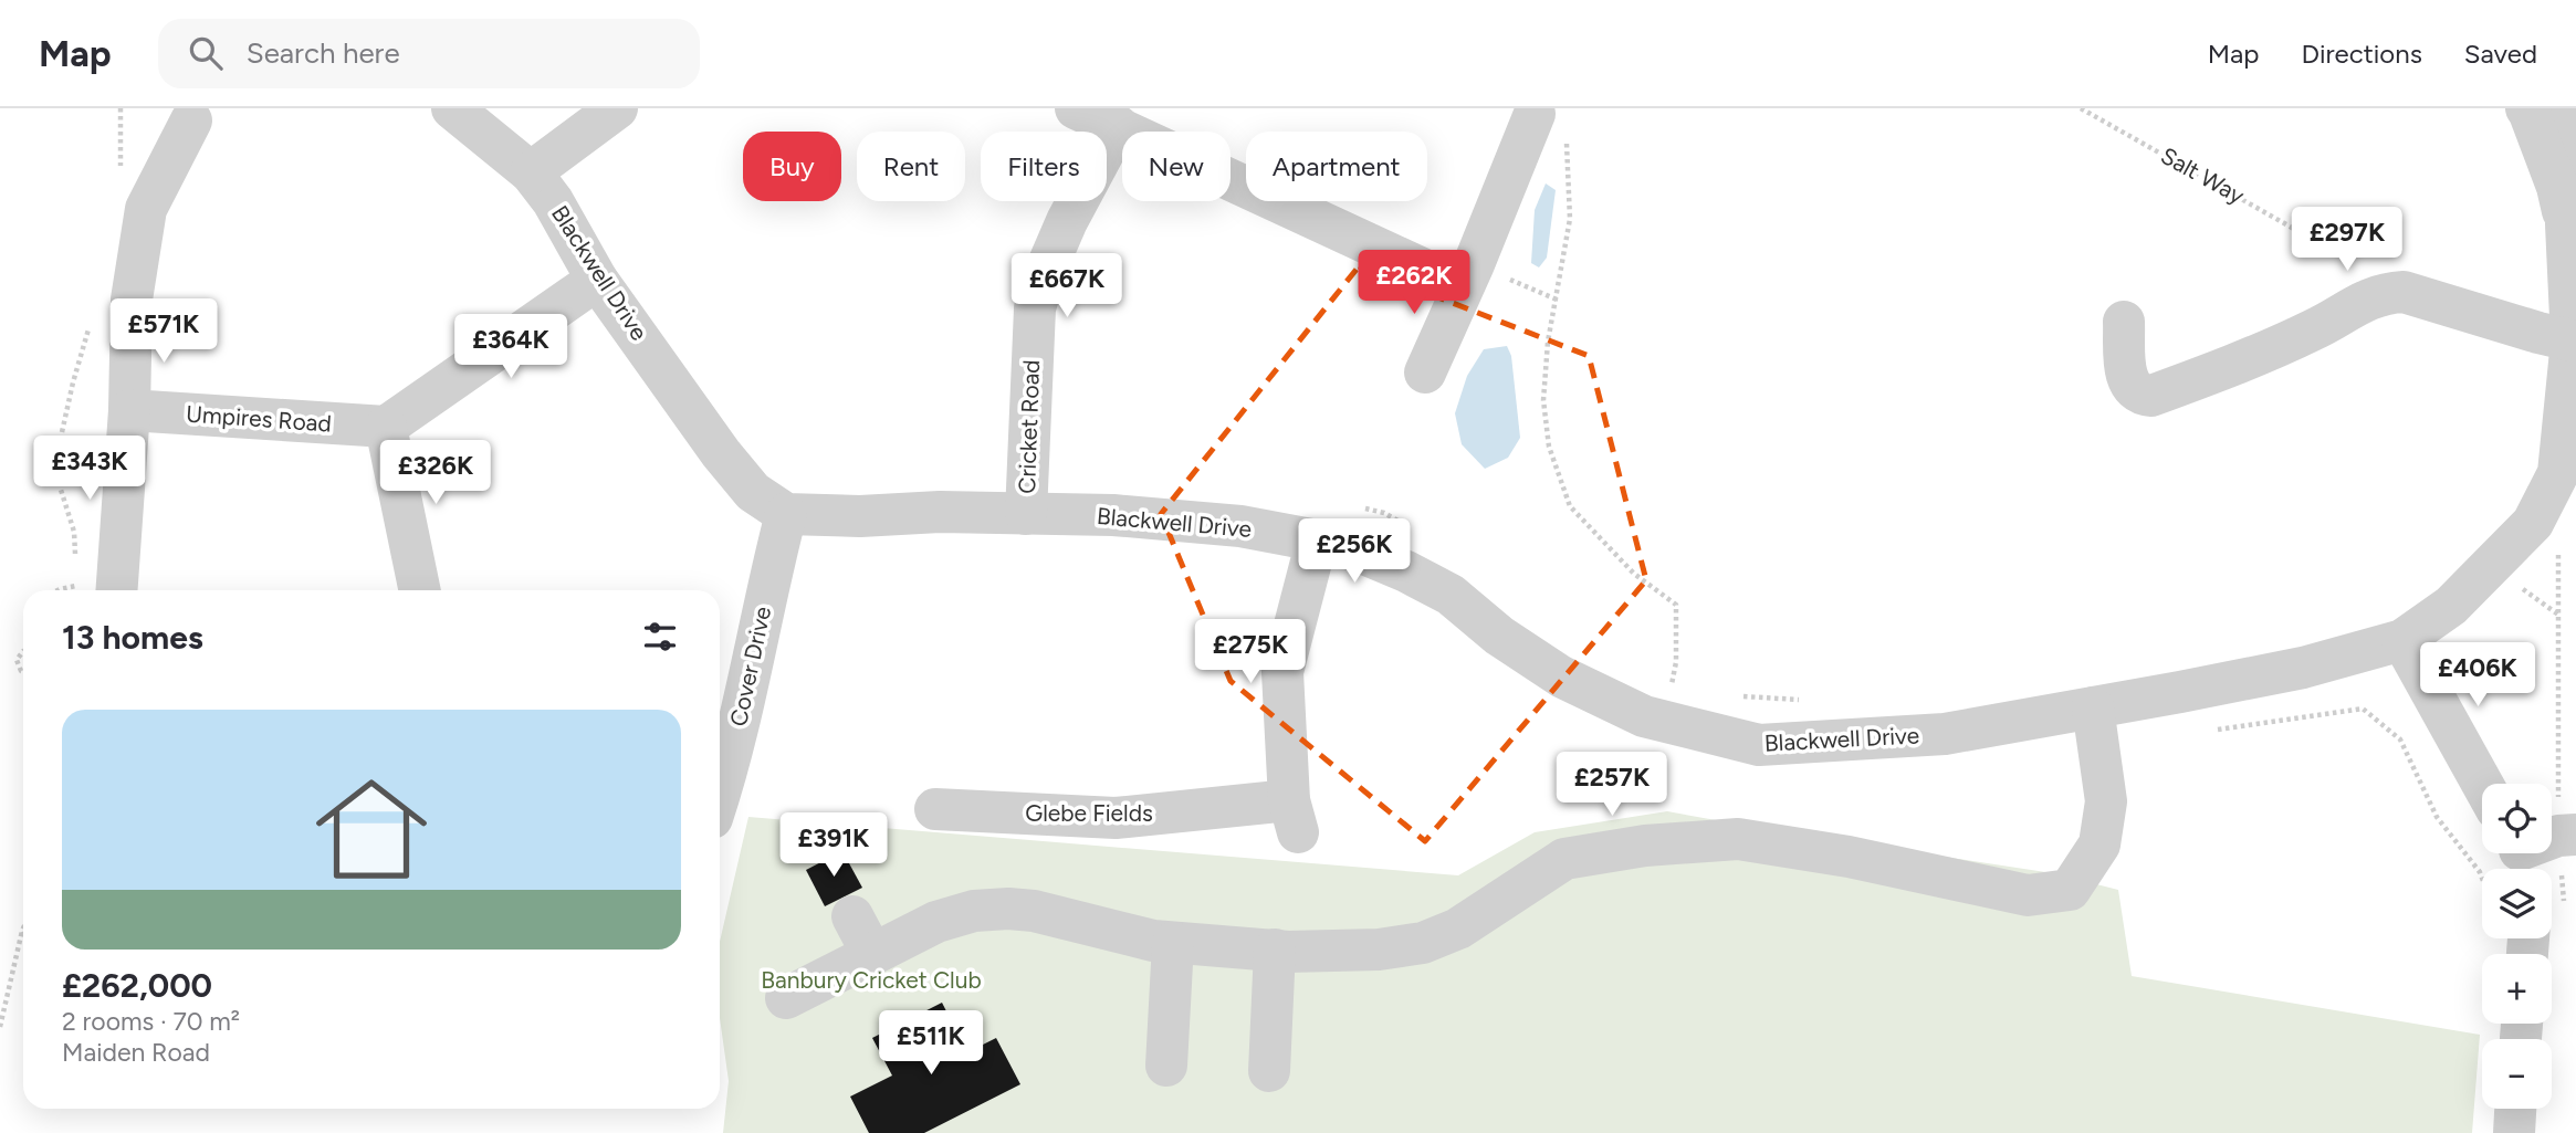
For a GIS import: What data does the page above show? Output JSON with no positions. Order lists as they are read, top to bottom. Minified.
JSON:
{"streets":{"street":["Blackwell Drive","Umpires Road","Cricket Road","Cover Drive","Glebe Fields"],"path":["Salt Way"]},"crossings":[["Blackwell Drive","Cricket Road"],["Blackwell Drive","Cover Drive"],["Blackwell Drive","Glebe Fields"]],"parks":["Banbury Cricket Club"],"page":{"header":"Map","search":"Search here","nav":["Map","Directions","Saved"],"chip":["Buy","Rent","Filters","New","Apartment"],"price":["£297K","£262K","£667K","£571K","£364K","£343K","£326K","£256K","£275K","£406K","£257K","£391K","£511K"],"heading":"13 homes","list":[{"name":"£262,000","note":"2 rooms · 70 m² · Maiden Road"}],"map_buttons":["+","−"]}}
